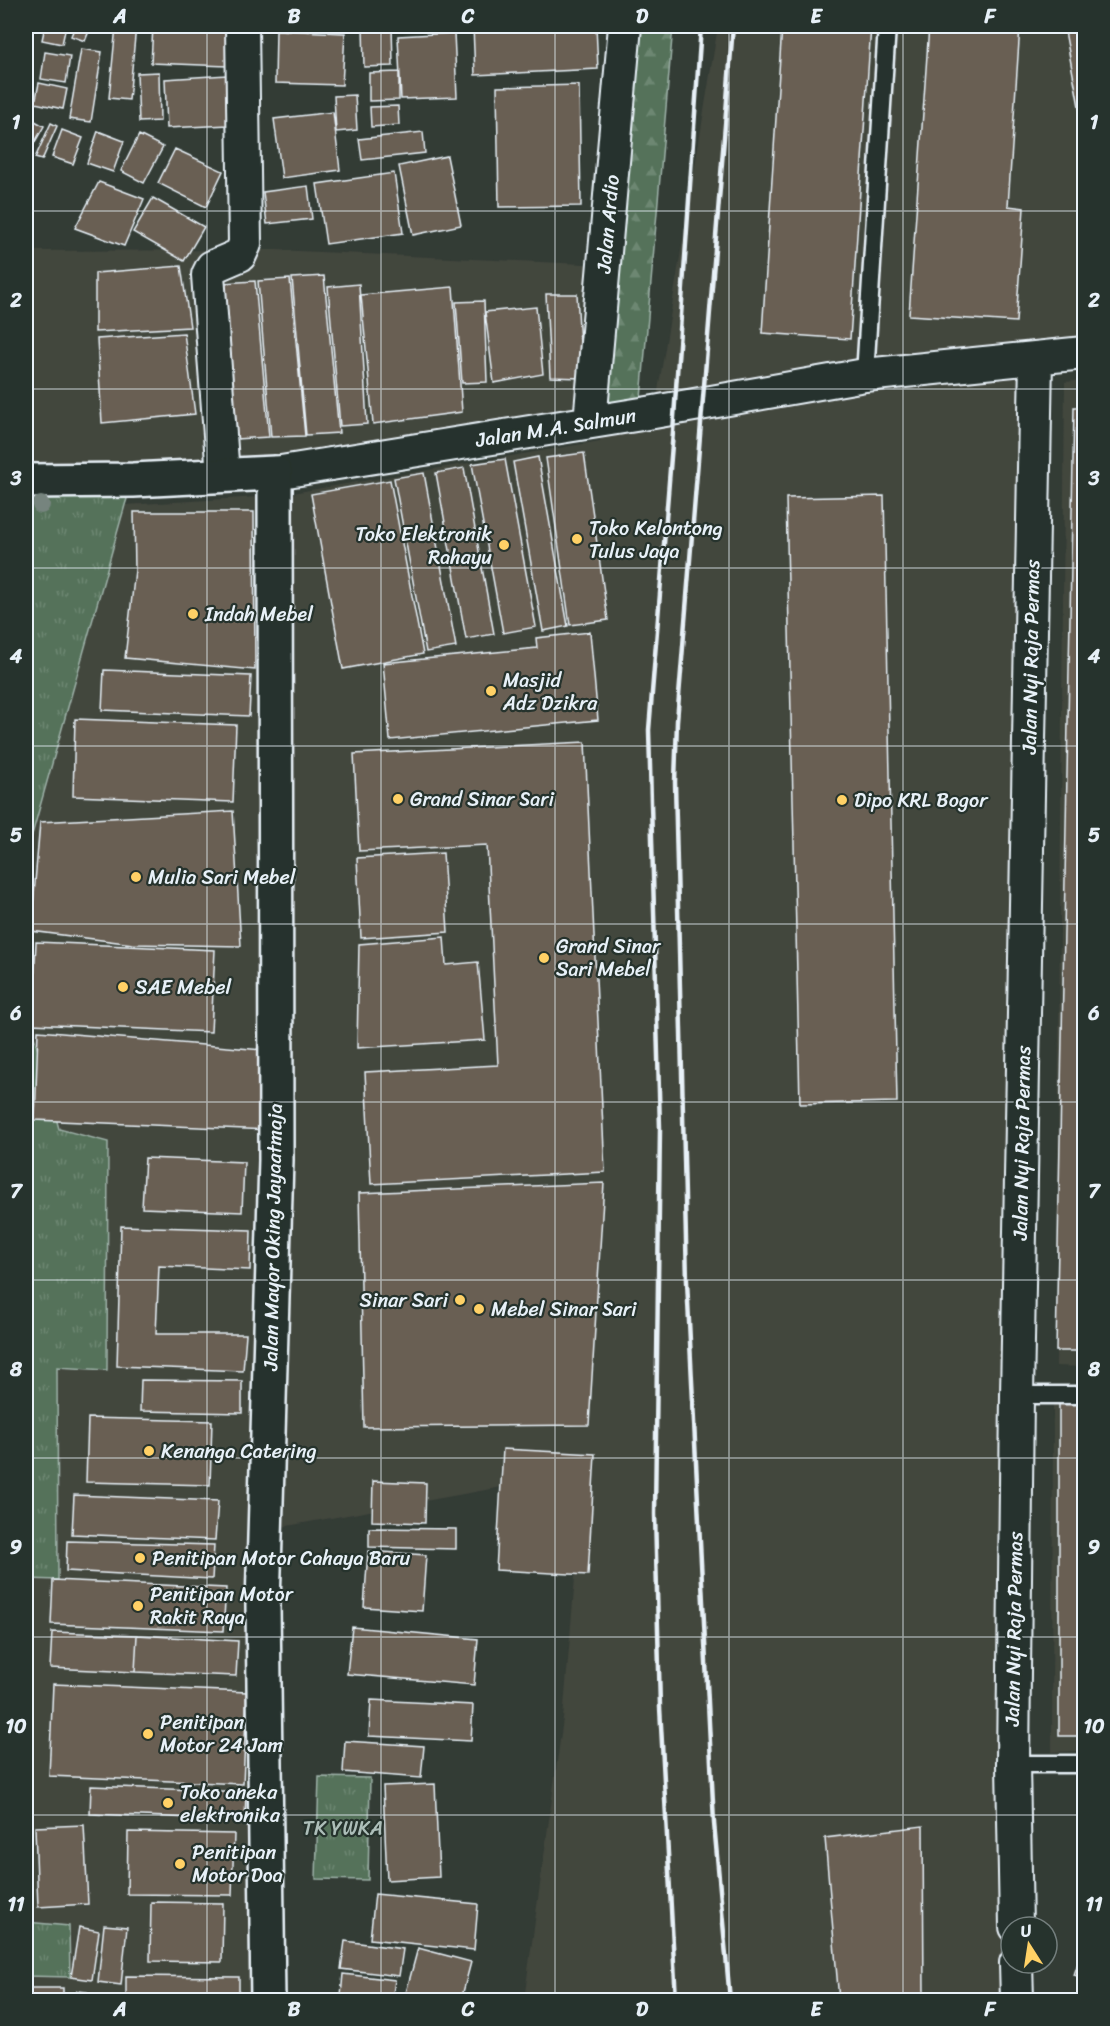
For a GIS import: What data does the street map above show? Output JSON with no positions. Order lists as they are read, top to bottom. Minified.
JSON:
{"streets":{"street":["Jalan Ardio","Jalan M.A. Salmun","Jalan Nyi Raja Permas","Jalan Mayor Oking Jayaatmaja"]},"crossings":[["Jalan Ardio","Jalan M.A. Salmun"],["Jalan M.A. Salmun","Jalan Nyi Raja Permas"],["Jalan M.A. Salmun","Jalan Mayor Oking Jayaatmaja"]],"parks":["TK YWKA"],"places":["Toko Kelontong Tulus Jaya","Toko Elektronik Rahayu","Indah Mebel","Masjid Adz Dzikra","Grand Sinar Sari","Dipo KRL Bogor","Mulia Sari Mebel","Grand Sinar Sari Mebel","SAE Mebel","Sinar Sari","Mebel Sinar Sari","Kenanga Catering","Penitipan Motor Cahaya Baru","Penitipan Motor Rakit Raya","Penitipan Motor 24 Jam","Toko aneka elektronika","Penitipan Motor Doa"],"north":"top","grid":{"columns":["A","B","C","D","E","F"],"rows":["1","2","3","4","5","6","7","8","9","10","11"]}}
